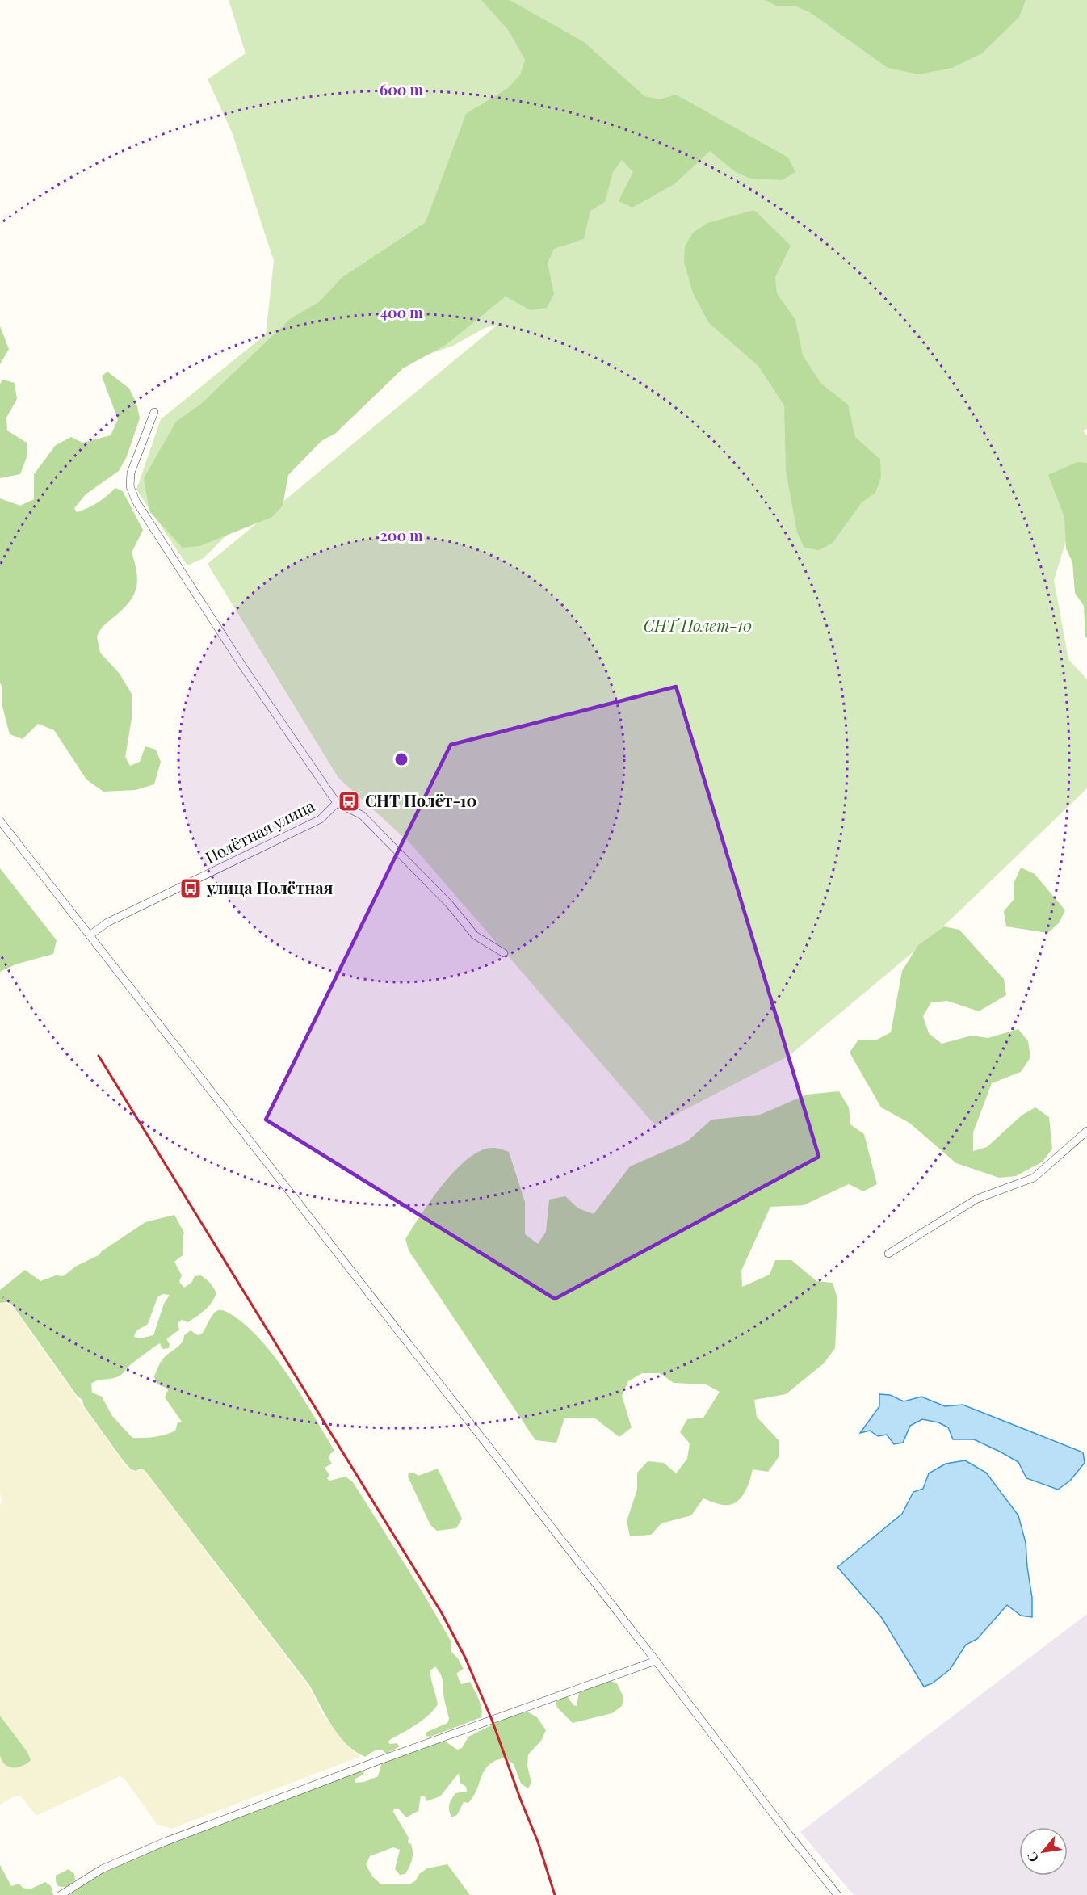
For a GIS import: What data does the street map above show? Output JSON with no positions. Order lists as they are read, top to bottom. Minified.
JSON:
{"streets":{"street":["Полётная улица"]},"parks":["СНТ Полет-10"],"places":{"bus stop":["СНТ Полёт-10","улица Полётная"]},"north":"bottom left","rings":["600 m","400 m","200 m"]}
